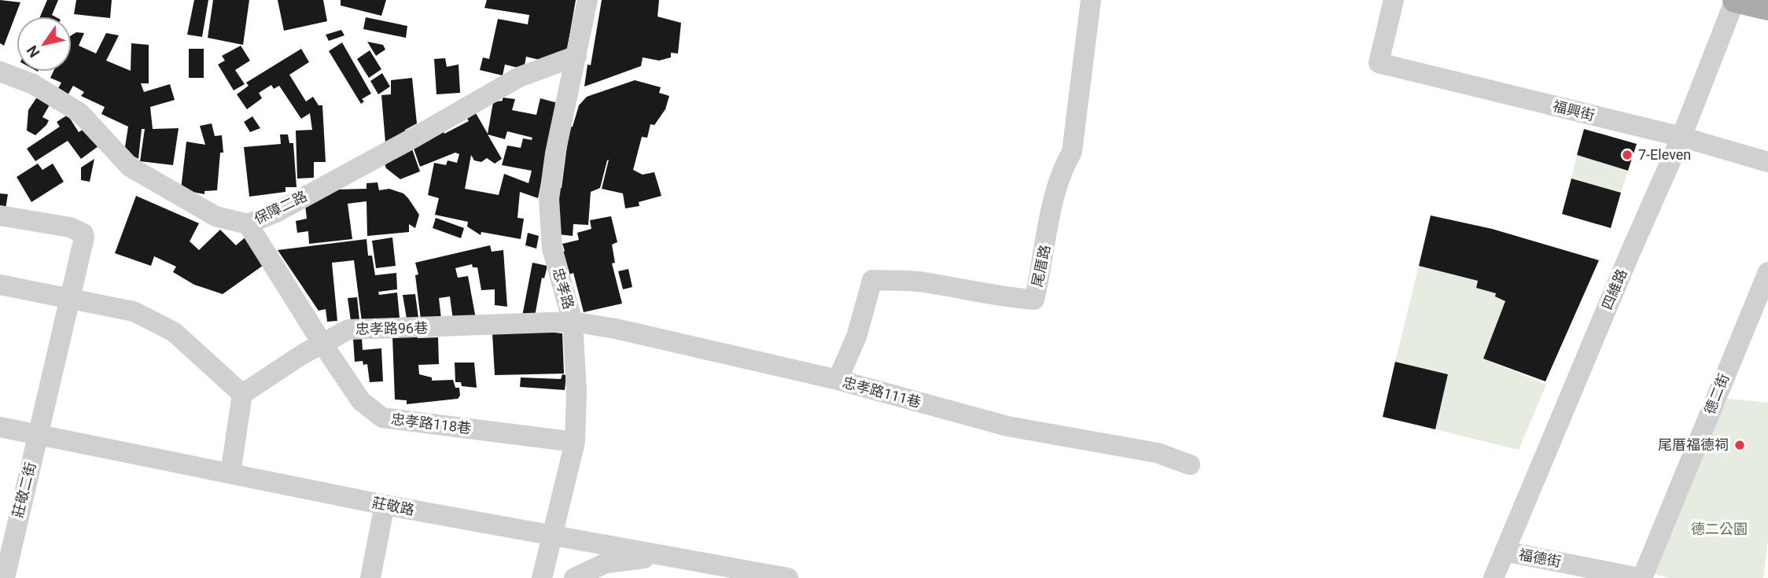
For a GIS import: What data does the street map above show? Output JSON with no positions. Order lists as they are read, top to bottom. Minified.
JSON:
{"streets":{"street":["福興街","保障二路","尾厝路","忠孝路","四維路","忠孝路96巷","忠孝路111巷","德二街","忠孝路118巷","莊敬二街","莊敬路","福德街"]},"crossings":[["福興街","四維路"],["保障二路","忠孝路"],["尾厝路","忠孝路111巷"],["忠孝路","忠孝路96巷"],["忠孝路","忠孝路111巷"],["忠孝路","忠孝路118巷"],["忠孝路","莊敬路"],["四維路","福德街"],["忠孝路96巷","忠孝路111巷"],["忠孝路96巷","忠孝路118巷"],["德二街","福德街"],["莊敬二街","莊敬路"]],"parks":["德二公園"],"places":["7-Eleven","尾厝福德祠"],"north":"bottom left"}
